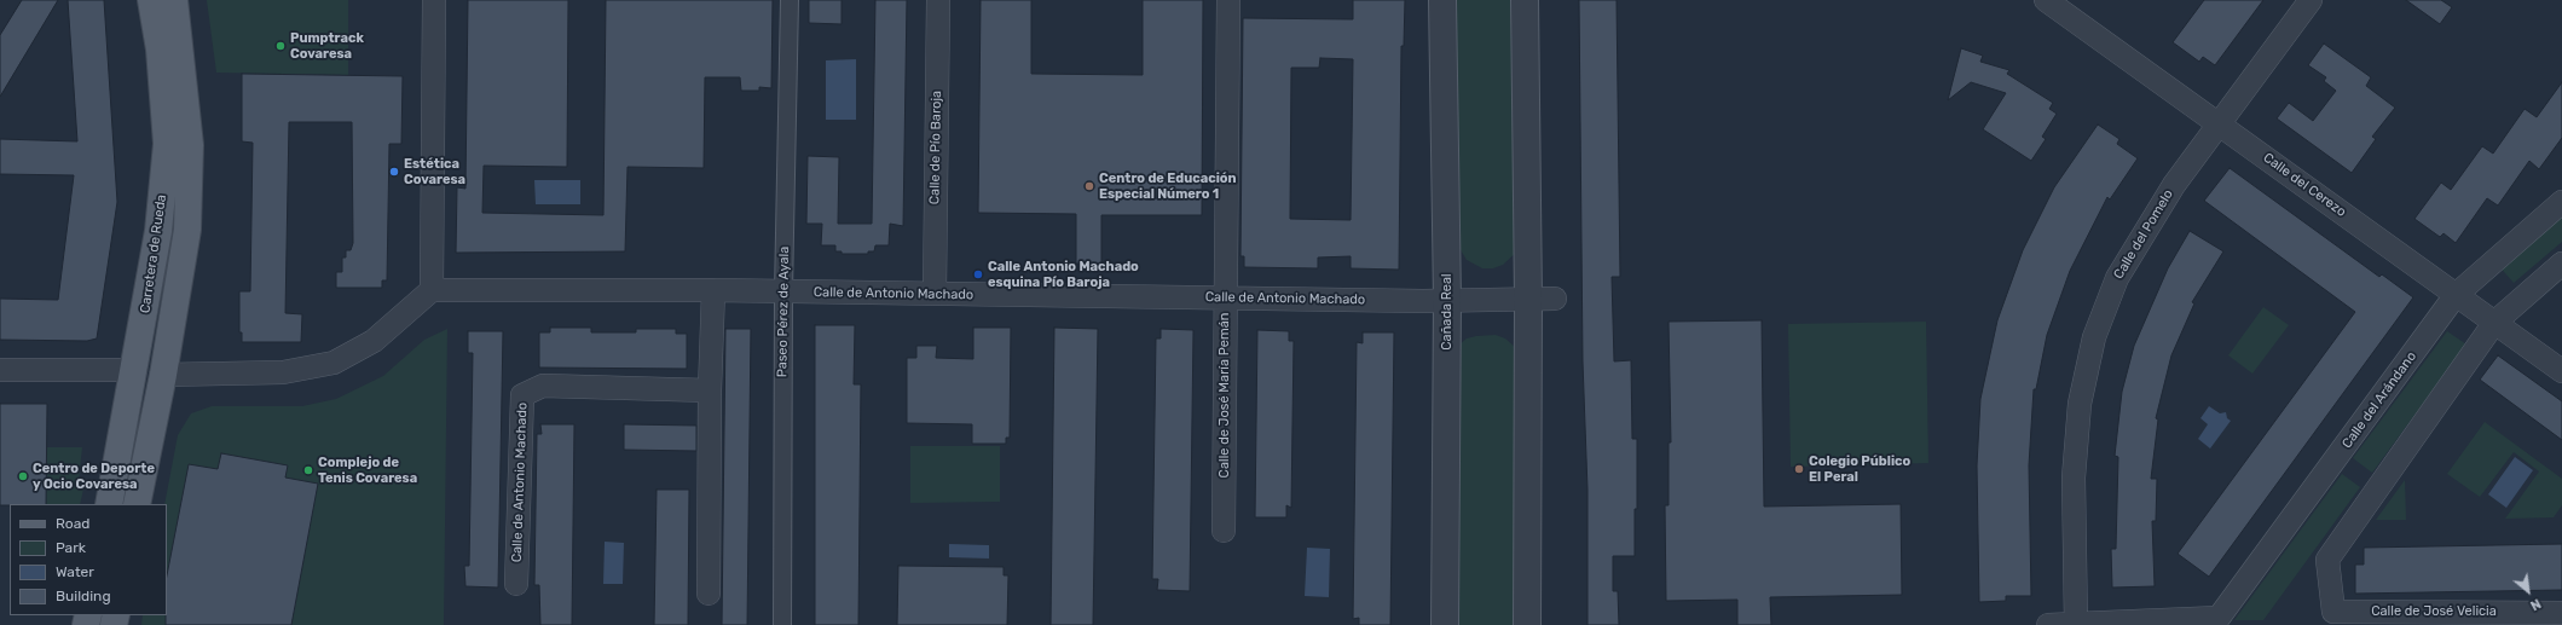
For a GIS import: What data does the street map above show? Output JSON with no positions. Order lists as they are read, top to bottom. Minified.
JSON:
{"streets":{"main road":["Carretera de Rueda"],"street":["Calle de Pío Baroja","Calle del Cerezo","Calle del Pomelo","Calle de Antonio Machado","Paseo Pérez de Ayala","Cañada Real","Calle de José María Pemán","Calle del Arándano","Calle de José Velicia"]},"crossings":[["Calle de Pío Baroja","Calle de Antonio Machado"],["Calle del Cerezo","Calle del Pomelo"],["Calle del Cerezo","Calle del Arándano"],["Calle del Cerezo","Calle de José Velicia"],["Calle del Pomelo","Calle del Arándano"],["Calle de Antonio Machado","Paseo Pérez de Ayala"],["Calle de Antonio Machado","Cañada Real"],["Calle de Antonio Machado","Calle de José María Pemán"]],"places":["Pumptrack Covaresa","Estética Covaresa","Centro de Educación Especial Número 1","Calle Antonio Machado esquina Pío Baroja","Colegio Público El Peral","Complejo de Tenis Covaresa","Centro de Deporte y Ocio Covaresa"],"legend":["Road","Park","Water","Building"],"north":"bottom right"}
